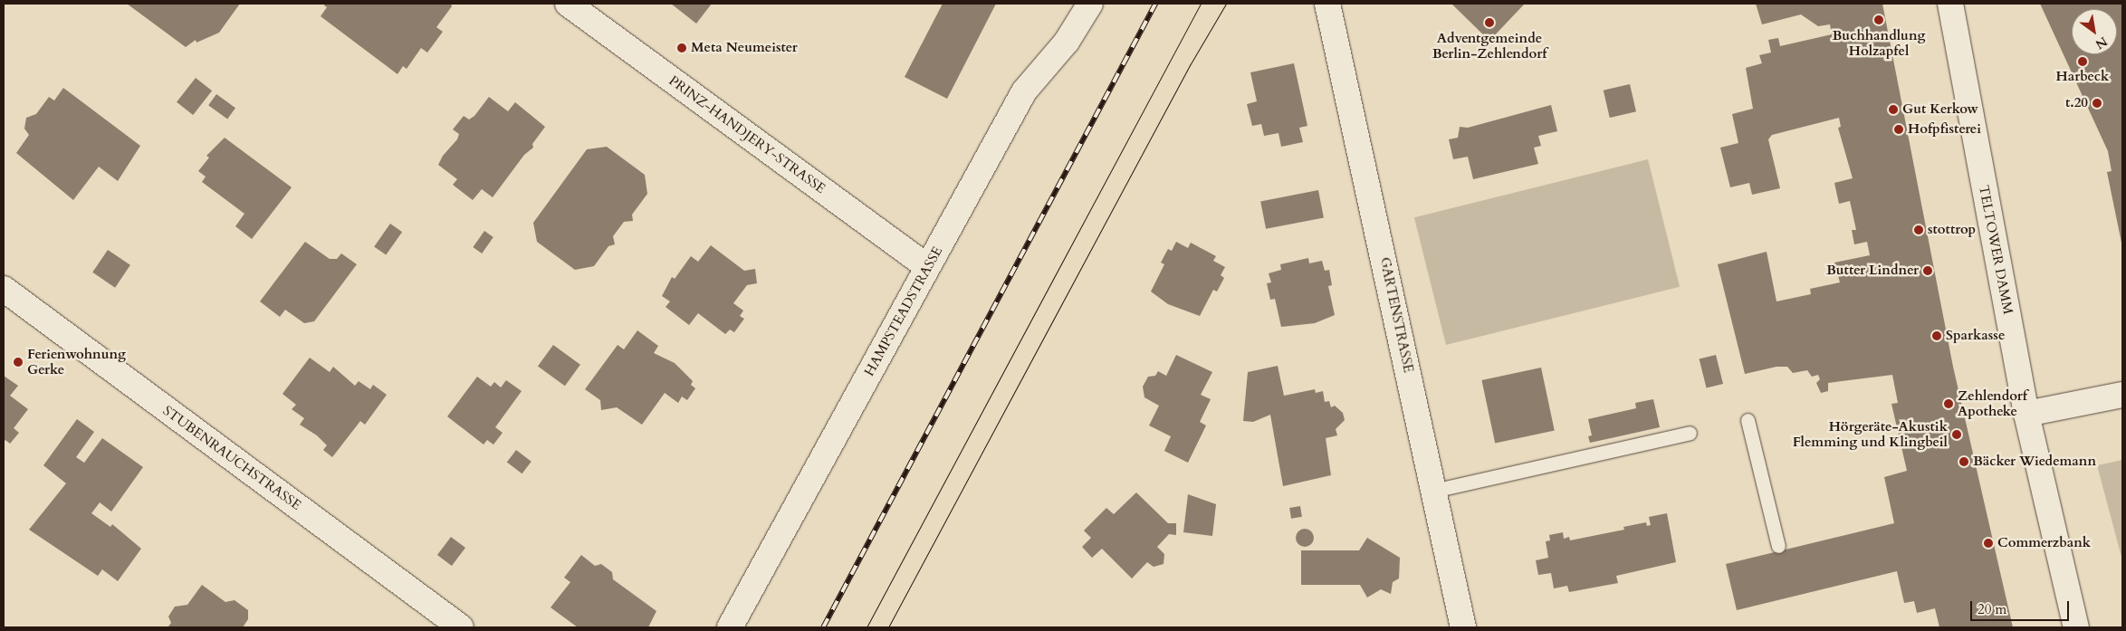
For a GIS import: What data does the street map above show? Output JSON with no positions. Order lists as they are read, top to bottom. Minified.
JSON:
{"streets":{"street":["PRINZ-HANDJERY-STRASSE","TELTOWER DAMM","HAMPSTEADSTRASSE","GARTENSTRASSE","STUBENRAUCHSTRASSE"]},"crossings":[["PRINZ-HANDJERY-STRASSE","HAMPSTEADSTRASSE"]],"places":["Buchhandlung Holzapfel","Adventgemeinde Berlin-Zehlendorf","Meta Neumeister","Harbeck","t.20","Gut Kerkow","Hofpfisterei","stottrop","Butter Lindner","Sparkasse","Ferienwohnung Gerke","Zehlendorf Apotheke","Hörgeräte-Akustik Flemming und Klingbeil","Bäcker Wiedemann","Commerzbank"],"scale_bar":"20 m","north":"bottom right"}
